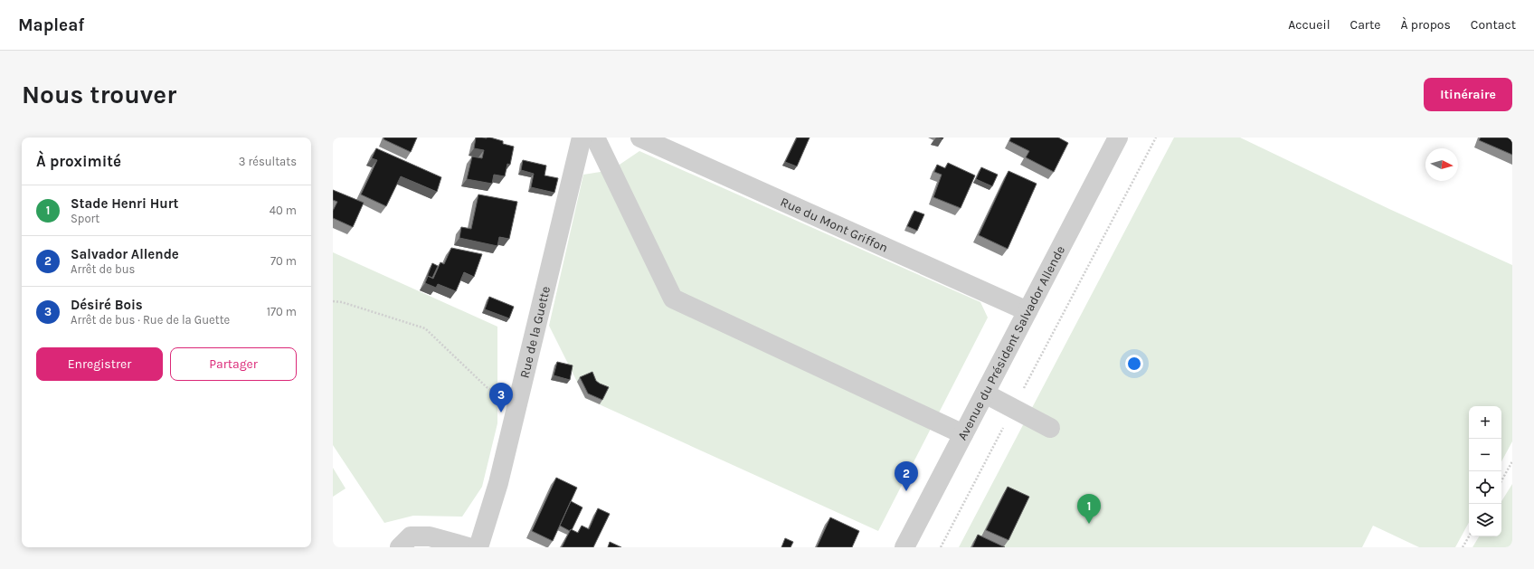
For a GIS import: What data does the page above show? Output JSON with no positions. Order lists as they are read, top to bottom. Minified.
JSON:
{"streets":{"street":["Rue du Mont Griffon","Rue de la Guette","Avenue du Président Salvador Allende"]},"crossings":[["Rue du Mont Griffon","Avenue du Président Salvador Allende"]],"north":"right","page":{"header":"Mapleaf","nav":["Accueil","Carte","À propos","Contact"],"buttons":["Itinéraire",["Enregistrer","Partager"]],"title":"Nous trouver","heading":["À proximité","3 résultats"],"list":[{"mark":"1","name":"Stade Henri Hurt","note":"Sport","value":"40 m"},{"mark":"2","name":"Salvador Allende","note":"Arrêt de bus","value":"70 m"},{"mark":"3","name":"Désiré Bois","note":"Arrêt de bus · Rue de la Guette","value":"170 m"}],"pins":["3","2","1"],"map_buttons":["+","−"]}}
